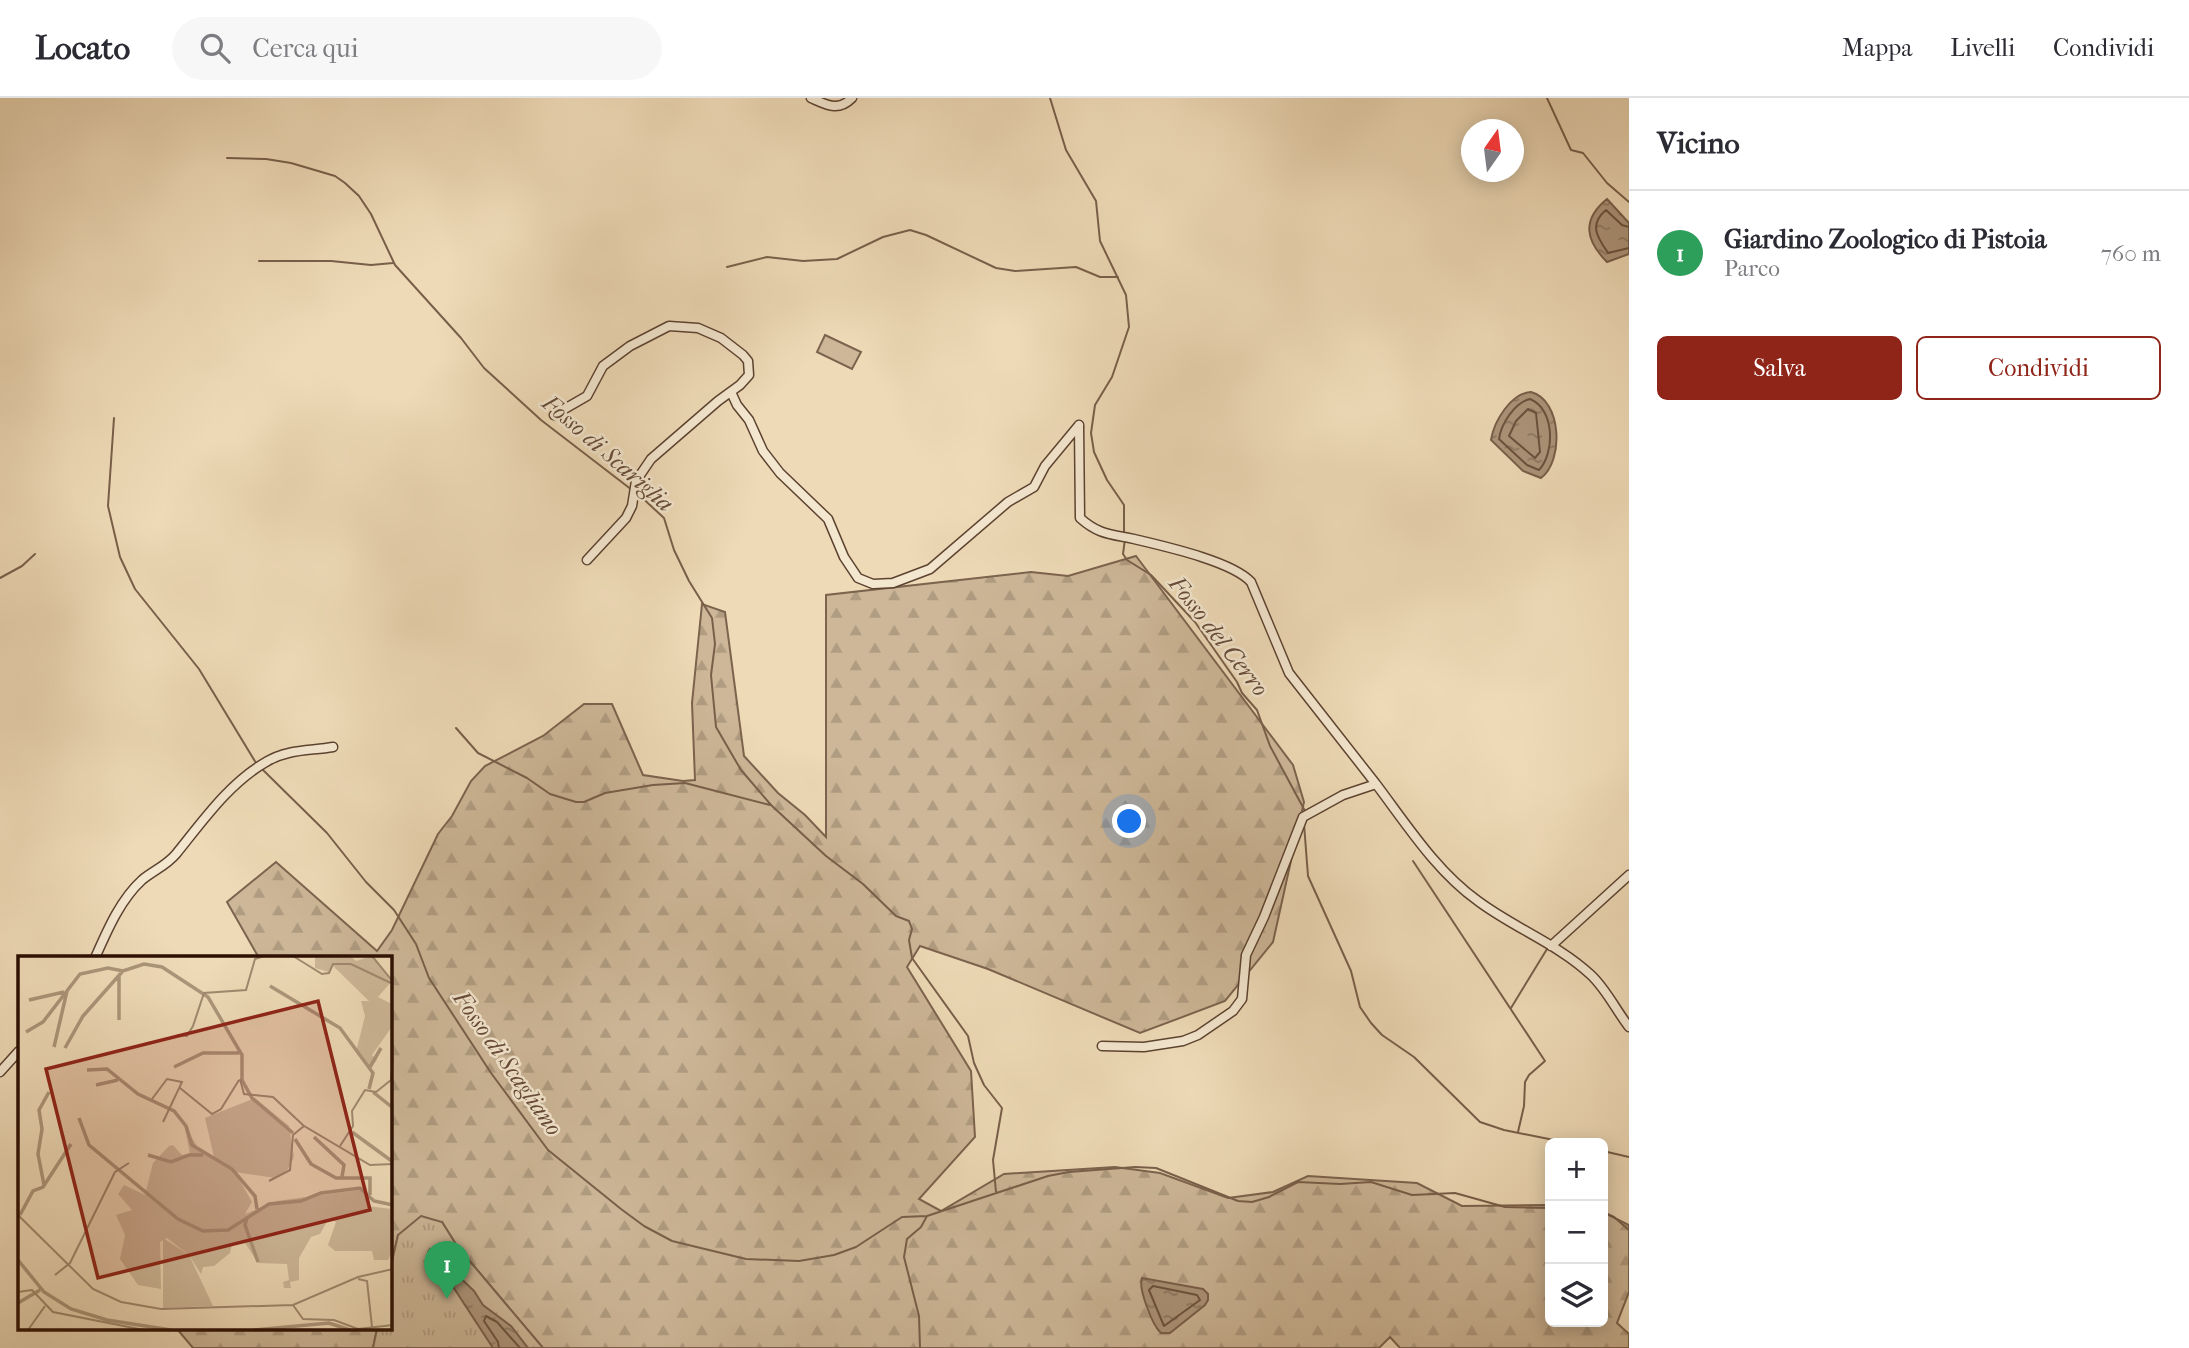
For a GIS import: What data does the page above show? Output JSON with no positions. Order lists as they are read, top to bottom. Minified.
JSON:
{"water":["Fosso di Scariglia","Fosso del Cerro","Fosso di Scagliano"],"north":"top","page":{"header":"Locato","search":"Cerca qui","nav":["Mappa","Livelli","Condividi"],"heading":"Vicino","list":[{"mark":"1","name":"Giardino Zoologico di Pistoia","note":"Parco","value":"760 m"}],"buttons":["Salva","Condividi"],"map_buttons":["+","−"],"pins":"1"}}
